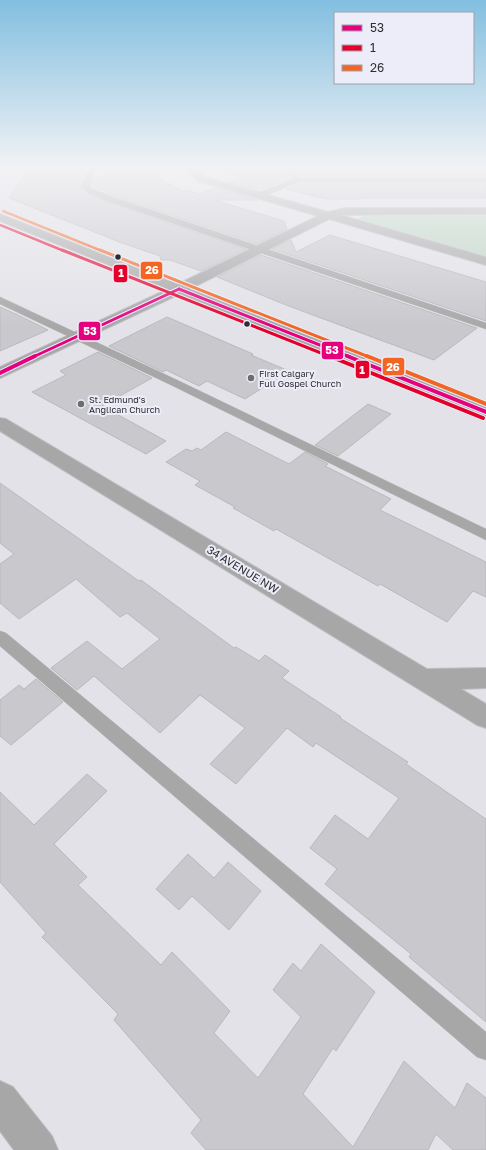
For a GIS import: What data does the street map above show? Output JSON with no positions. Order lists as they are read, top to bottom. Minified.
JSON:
{"streets":{"street":["34 AVENUE NW"]},"places":["First Calgary Full Gospel Church","St. Edmund's Anglican Church"],"lines":["transit line 26","transit line 1","transit line 53"],"legend":["53","1","26"]}
